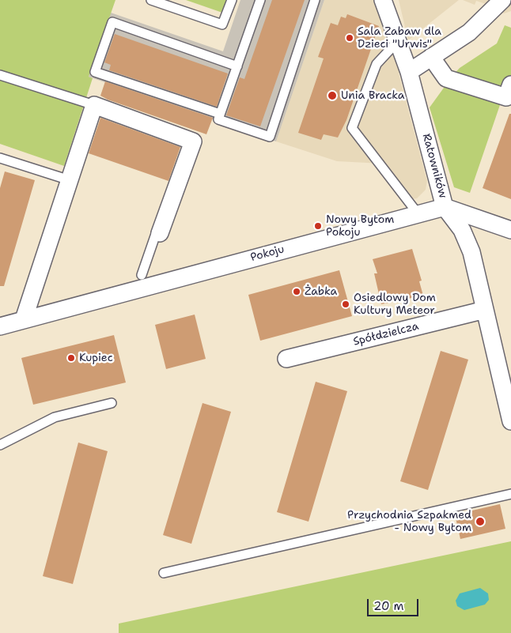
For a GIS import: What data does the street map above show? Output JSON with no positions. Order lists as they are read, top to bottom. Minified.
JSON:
{"streets":{"street":["Ratowników","Pokoju","Spółdzielcza"]},"crossings":[["Ratowników","Pokoju"],["Ratowników","Spółdzielcza"]],"places":["Sala Zabaw dla Dzieci \"Urwis\"","Unia Bracka","Nowy Bytom Pokoju","Żabka","Osiedlowy Dom Kultury Meteor","Kupiec","Przychodnia Szpakmed - Nowy Bytom"],"scale_bar":"20 m"}
